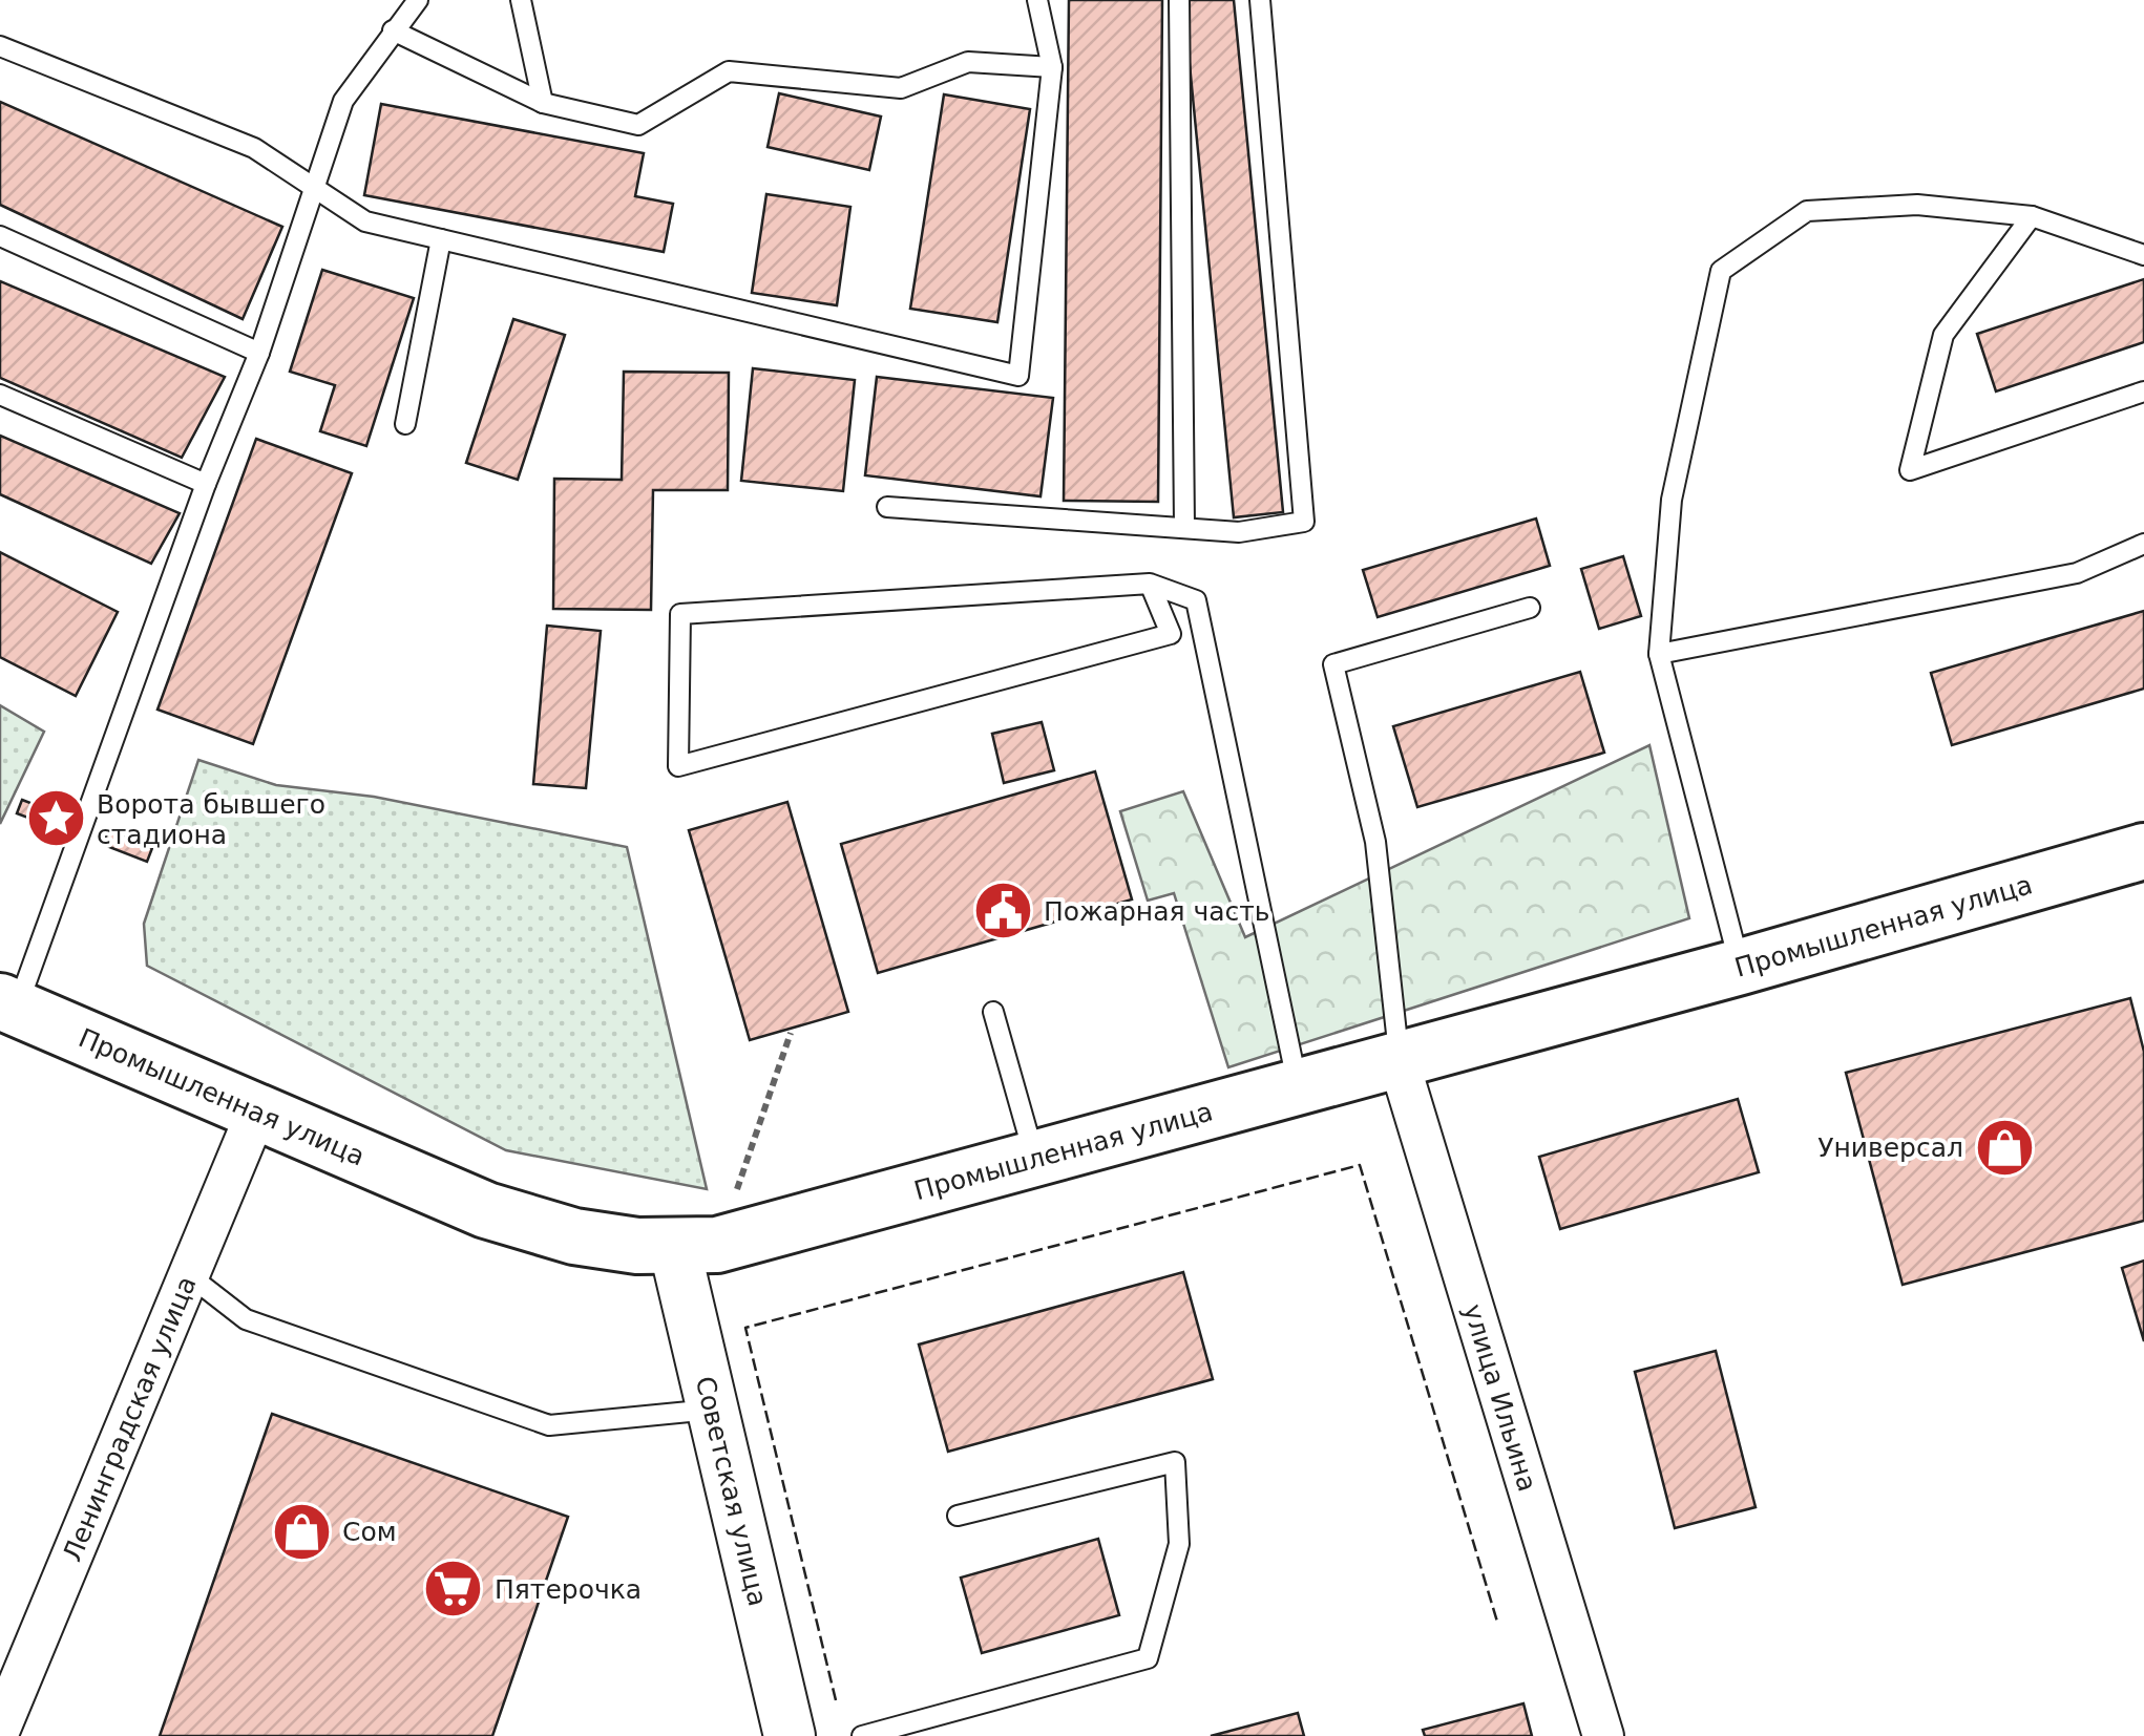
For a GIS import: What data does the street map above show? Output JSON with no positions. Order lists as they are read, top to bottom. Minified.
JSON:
{"streets":{"main road":["Промышленная улица"],"street":["улица Ильина","Ленинградская улица","Советская улица"]},"crossings":[["Промышленная улица","улица Ильина"],["Промышленная улица","Ленинградская улица"],["Промышленная улица","Советская улица"]],"places":{"place":["Ворота бывшего стадиона"],"public building":["Пожарная часть"],"shop":["Универсал","Сом"],"supermarket":["Пятерочка"]}}
